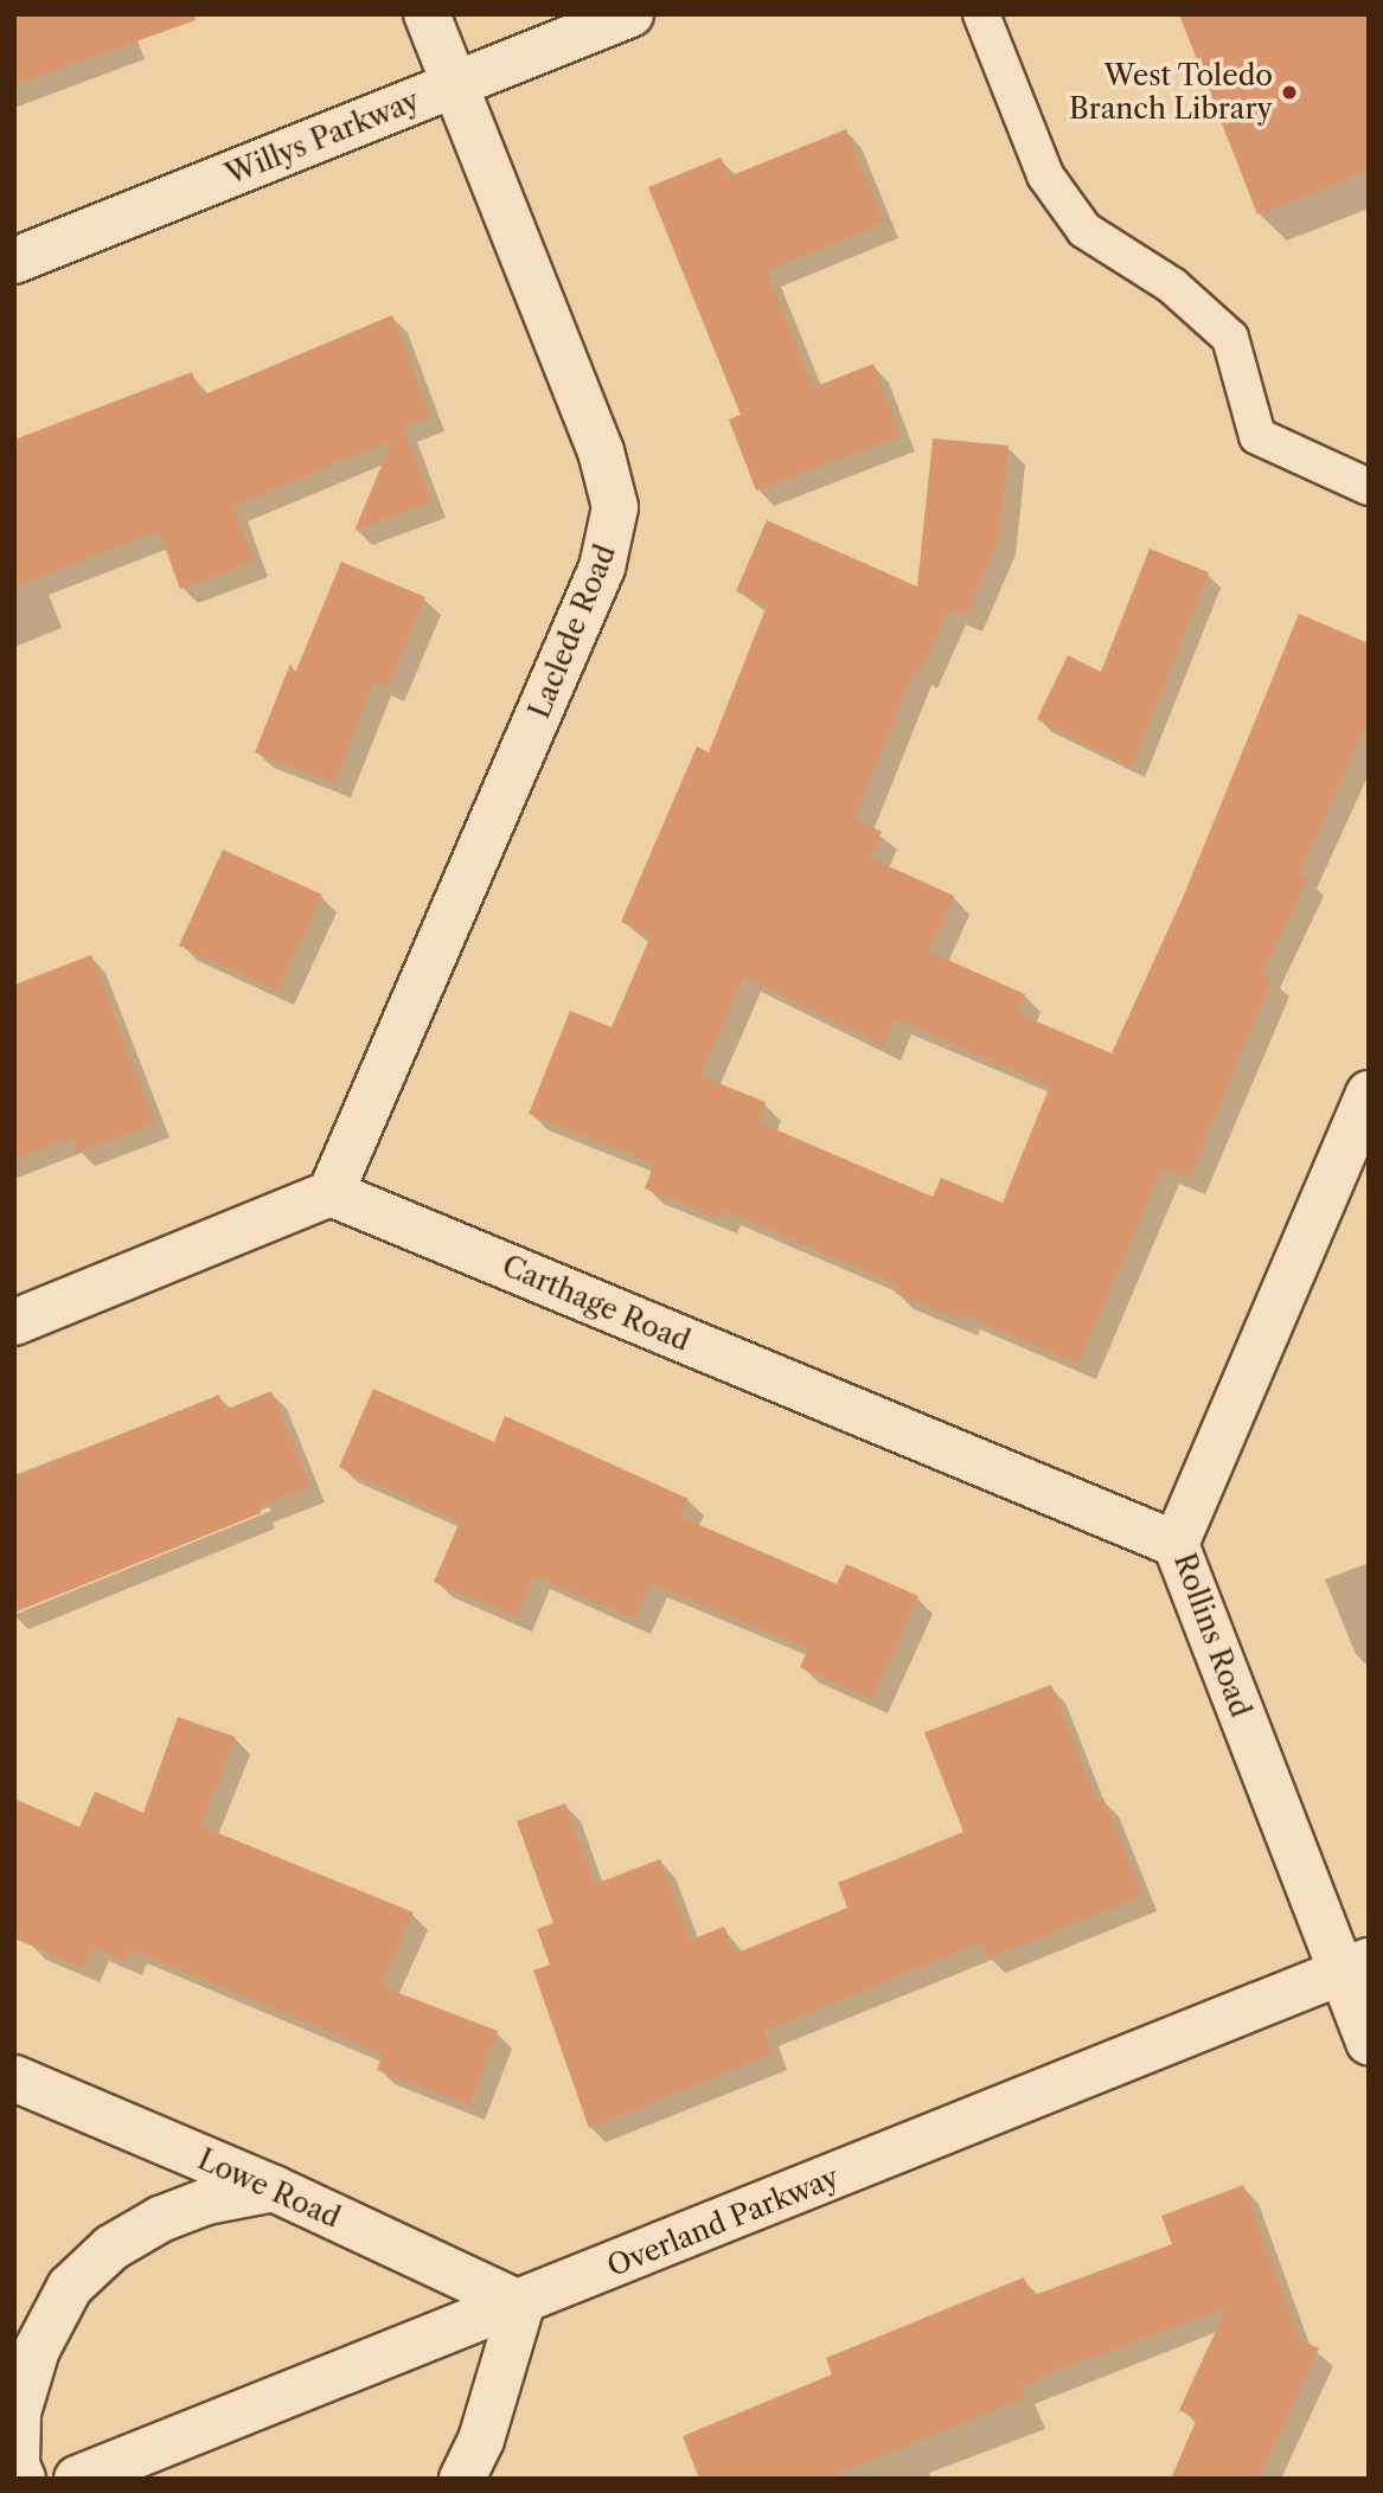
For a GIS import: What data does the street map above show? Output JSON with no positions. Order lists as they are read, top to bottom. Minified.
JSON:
{"streets":{"street":["Willys Parkway","Laclede Road","Carthage Road","Rollins Road","Lowe Road","Overland Parkway"]},"crossings":[["Willys Parkway","Laclede Road"],["Laclede Road","Carthage Road"],["Carthage Road","Rollins Road"],["Rollins Road","Overland Parkway"],["Lowe Road","Overland Parkway"]],"places":["West Toledo Branch Library"]}
